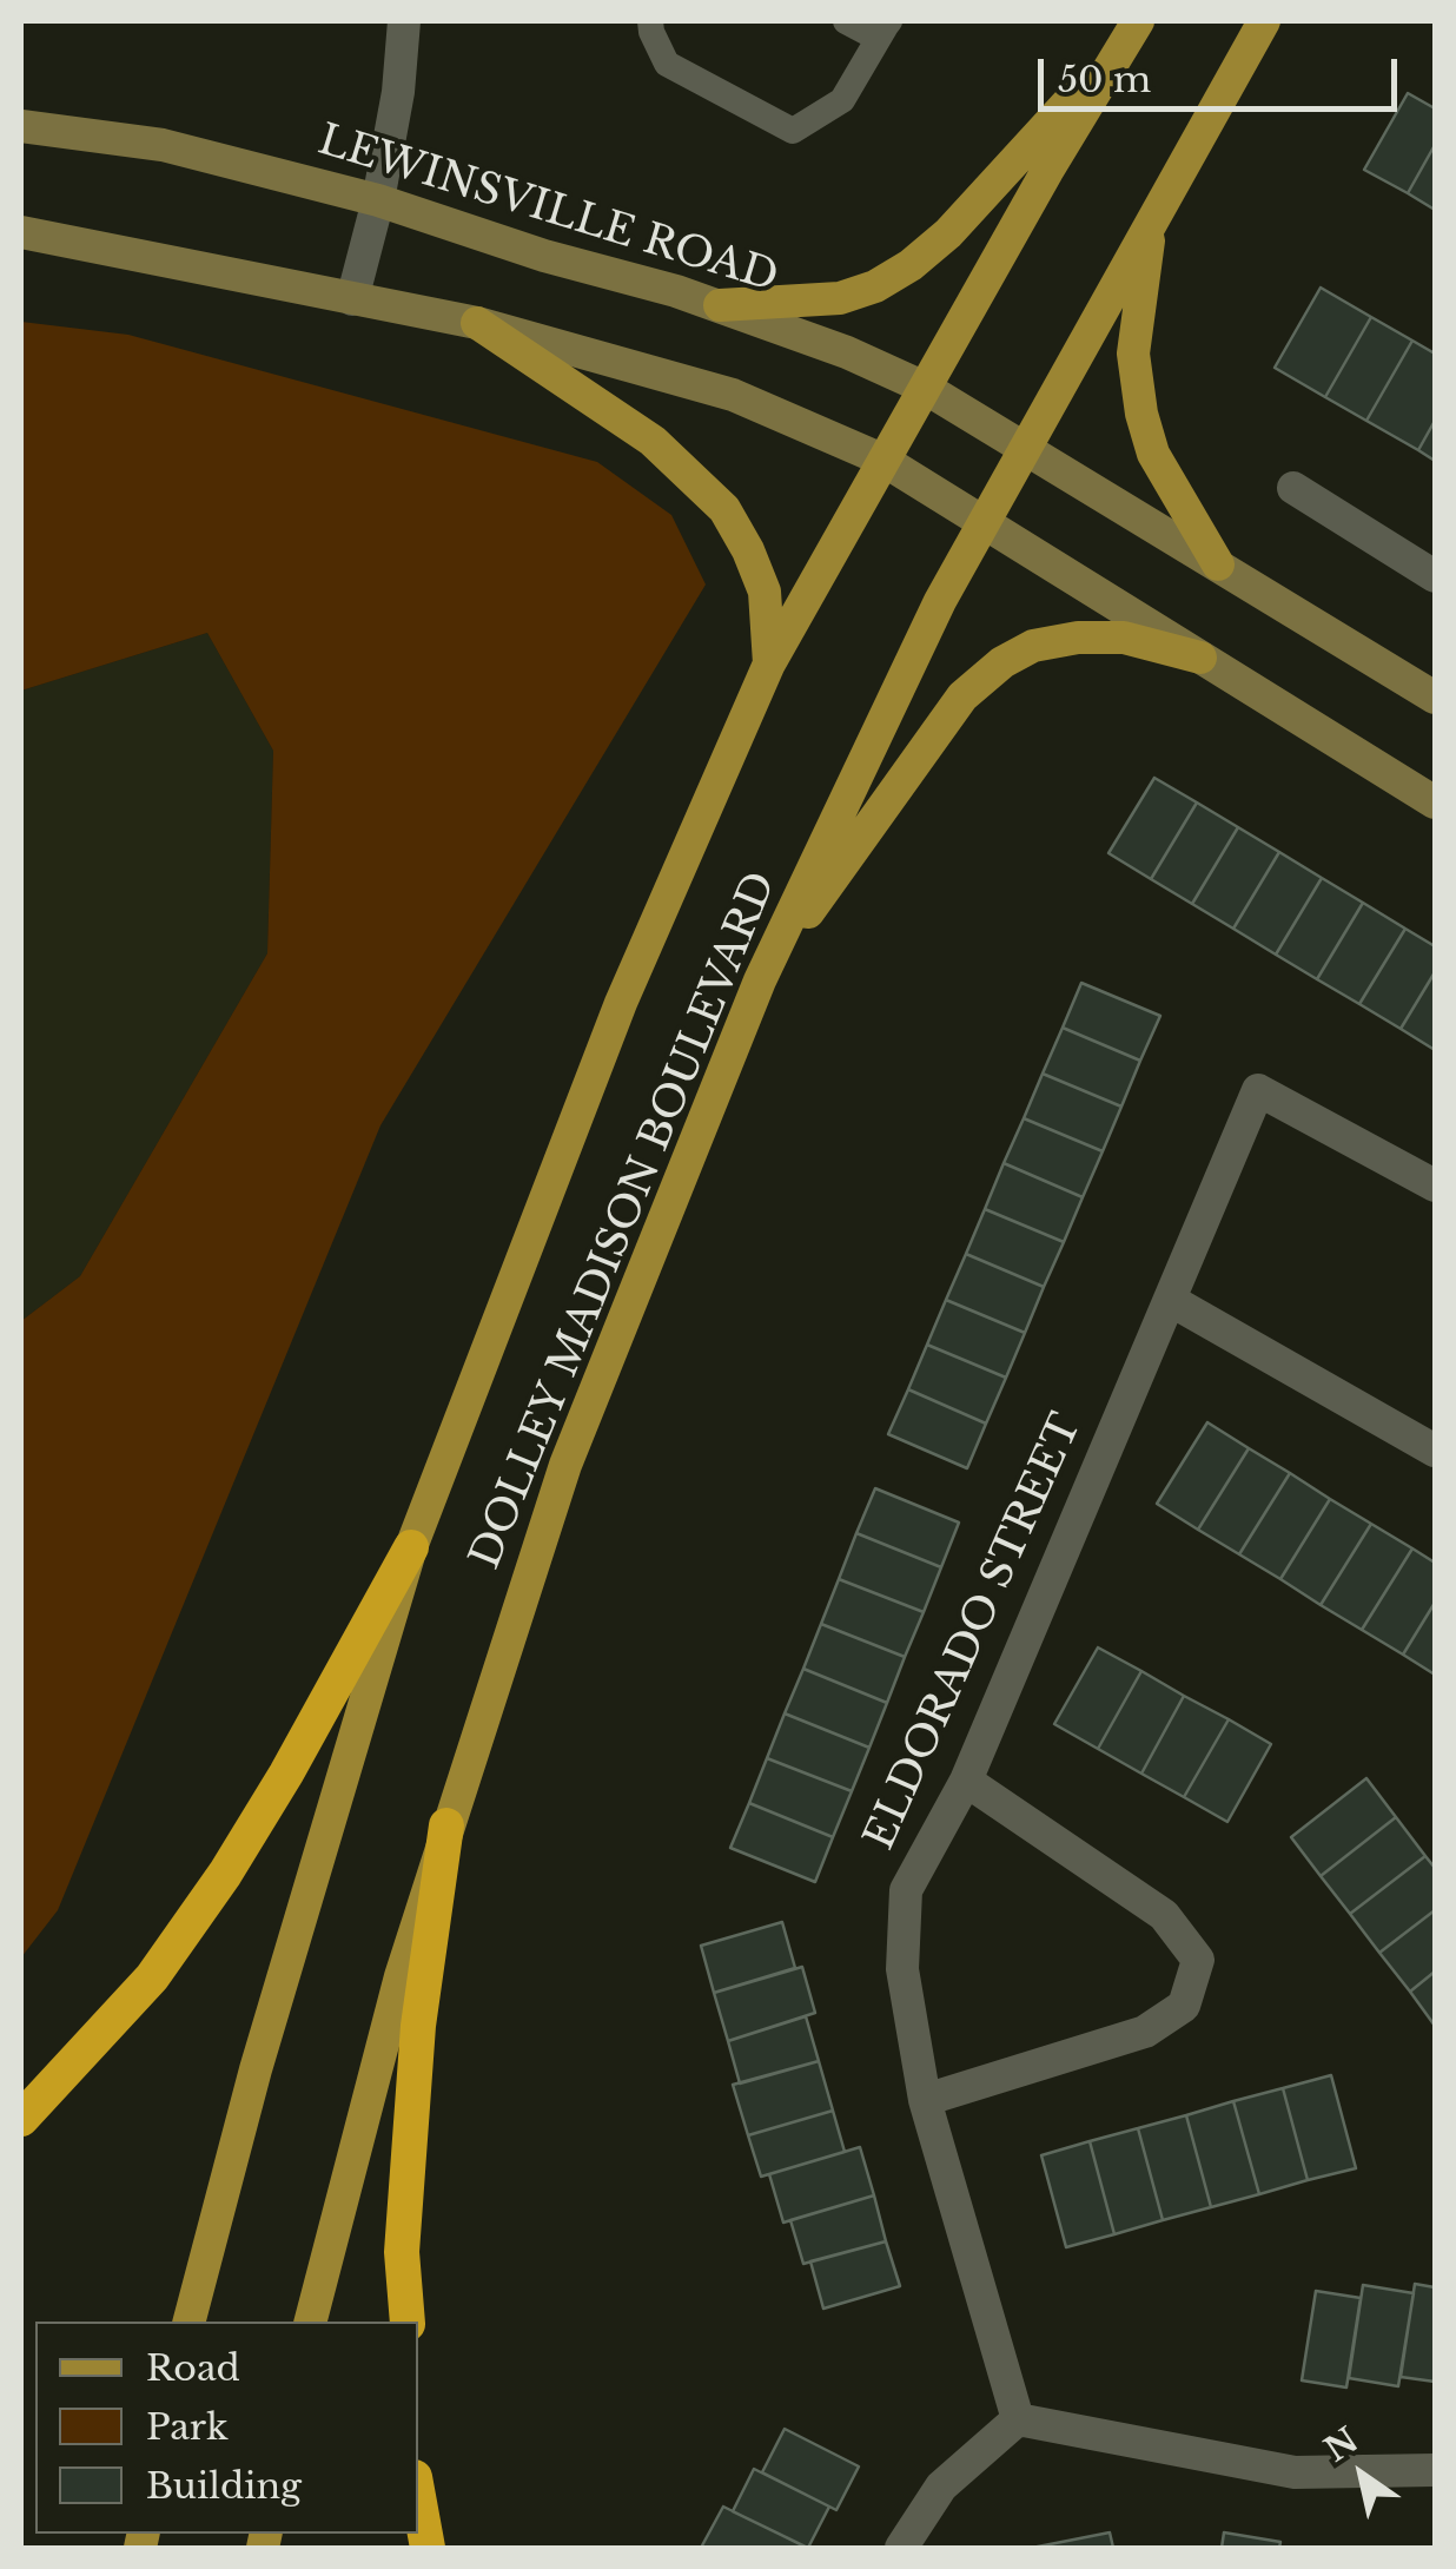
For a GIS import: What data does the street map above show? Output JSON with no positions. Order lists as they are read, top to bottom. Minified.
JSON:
{"streets":{"main road":["LEWINSVILLE ROAD","DOLLEY MADISON BOULEVARD"],"street":["ELDORADO STREET"]},"crossings":[["LEWINSVILLE ROAD","DOLLEY MADISON BOULEVARD"]],"legend":["Road","Park","Building"],"scale_bar":"50 m","north":"top left"}
